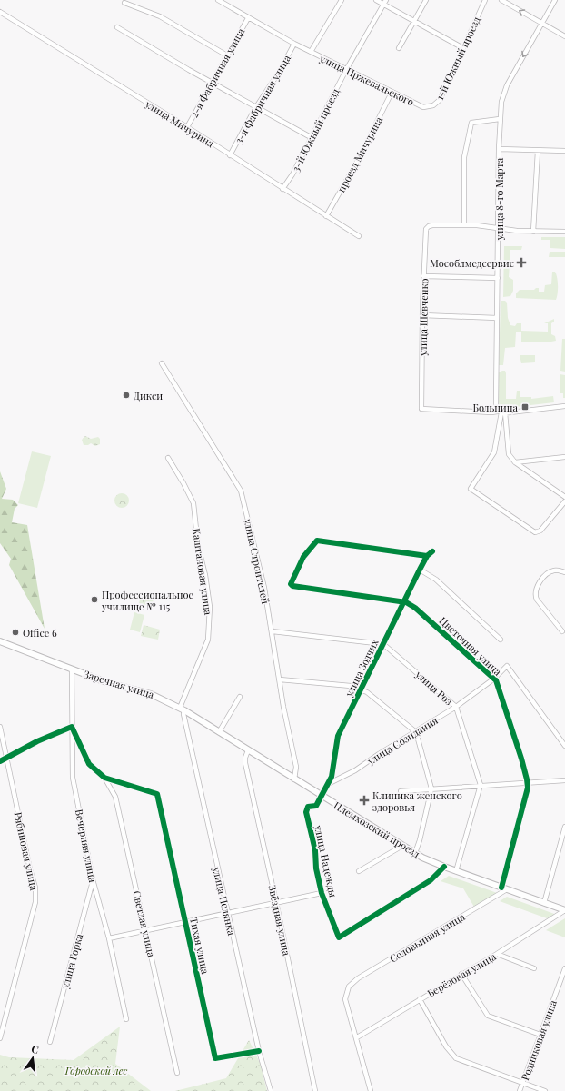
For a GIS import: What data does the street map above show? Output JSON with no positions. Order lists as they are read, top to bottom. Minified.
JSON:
{"streets":{"main road":["Заречная улица","Племхозский проезд"],"street":["1-й Южный проезд","2-я Фабричная улица","улица Пржевальского","3-я Фабричная улица","улица Мичурина","3-й Южный проезд","проезд Мичурина","улица 8-го Марта","улица Шевченко","улица Строителей","Каштановая улица","Цветочная улица","улица Зодчих","улица Роз","улица Созидания","Вечерняя улица","Рябиновая улица","улица Надежды","улица Полянка","Звёздная улица","Светлая улица","Соловьиная улица","Тихая улица","улица Горка","Берёзовая улица","Родниковая улица"]},"crossings":[["1-й Южный проезд","улица Пржевальского"],["2-я Фабричная улица","улица Мичурина"],["улица Пржевальского","3-я Фабричная улица"],["улица Пржевальского","3-й Южный проезд"],["улица Пржевальского","проезд Мичурина"],["3-я Фабричная улица","улица Мичурина"],["улица Мичурина","3-й Южный проезд"],["улица Мичурина","проезд Мичурина"],["улица 8-го Марта","улица Шевченко"],["улица Строителей","Племхозский проезд"],["Каштановая улица","Заречная улица"],["Каштановая улица","Племхозский проезд"],["Каштановая улица","улица Полянка"],["Цветочная улица","улица Зодчих"],["Цветочная улица","улица Созидания"],["улица Зодчих","улица Роз"],["улица Зодчих","улица Созидания"],["улица Зодчих","Племхозский проезд"],["улица Зодчих","улица Надежды"],["Заречная улица","Племхозский проезд"],["Заречная улица","Вечерняя улица"],["Заречная улица","улица Полянка"],["улица Роз","улица Созидания"],["Племхозский проезд","улица Надежды"],["Племхозский проезд","улица Полянка"],["Племхозский проезд","Звёздная улица"],["Племхозский проезд","Соловьиная улица"],["Племхозский проезд","Берёзовая улица"],["Вечерняя улица","улица Горка"],["улица Полянка","Тихая улица"],["Светлая улица","Тихая улица"],["Соловьиная улица","Берёзовая улица"]],"parks":["Городской лес"],"places":{"health":["Мособлмедсервис","Клиника женского здоровья"],"other":["Дикси","Профессиональное училище № 115","Office 6"],"transit":["Больница"]},"north":"top"}
